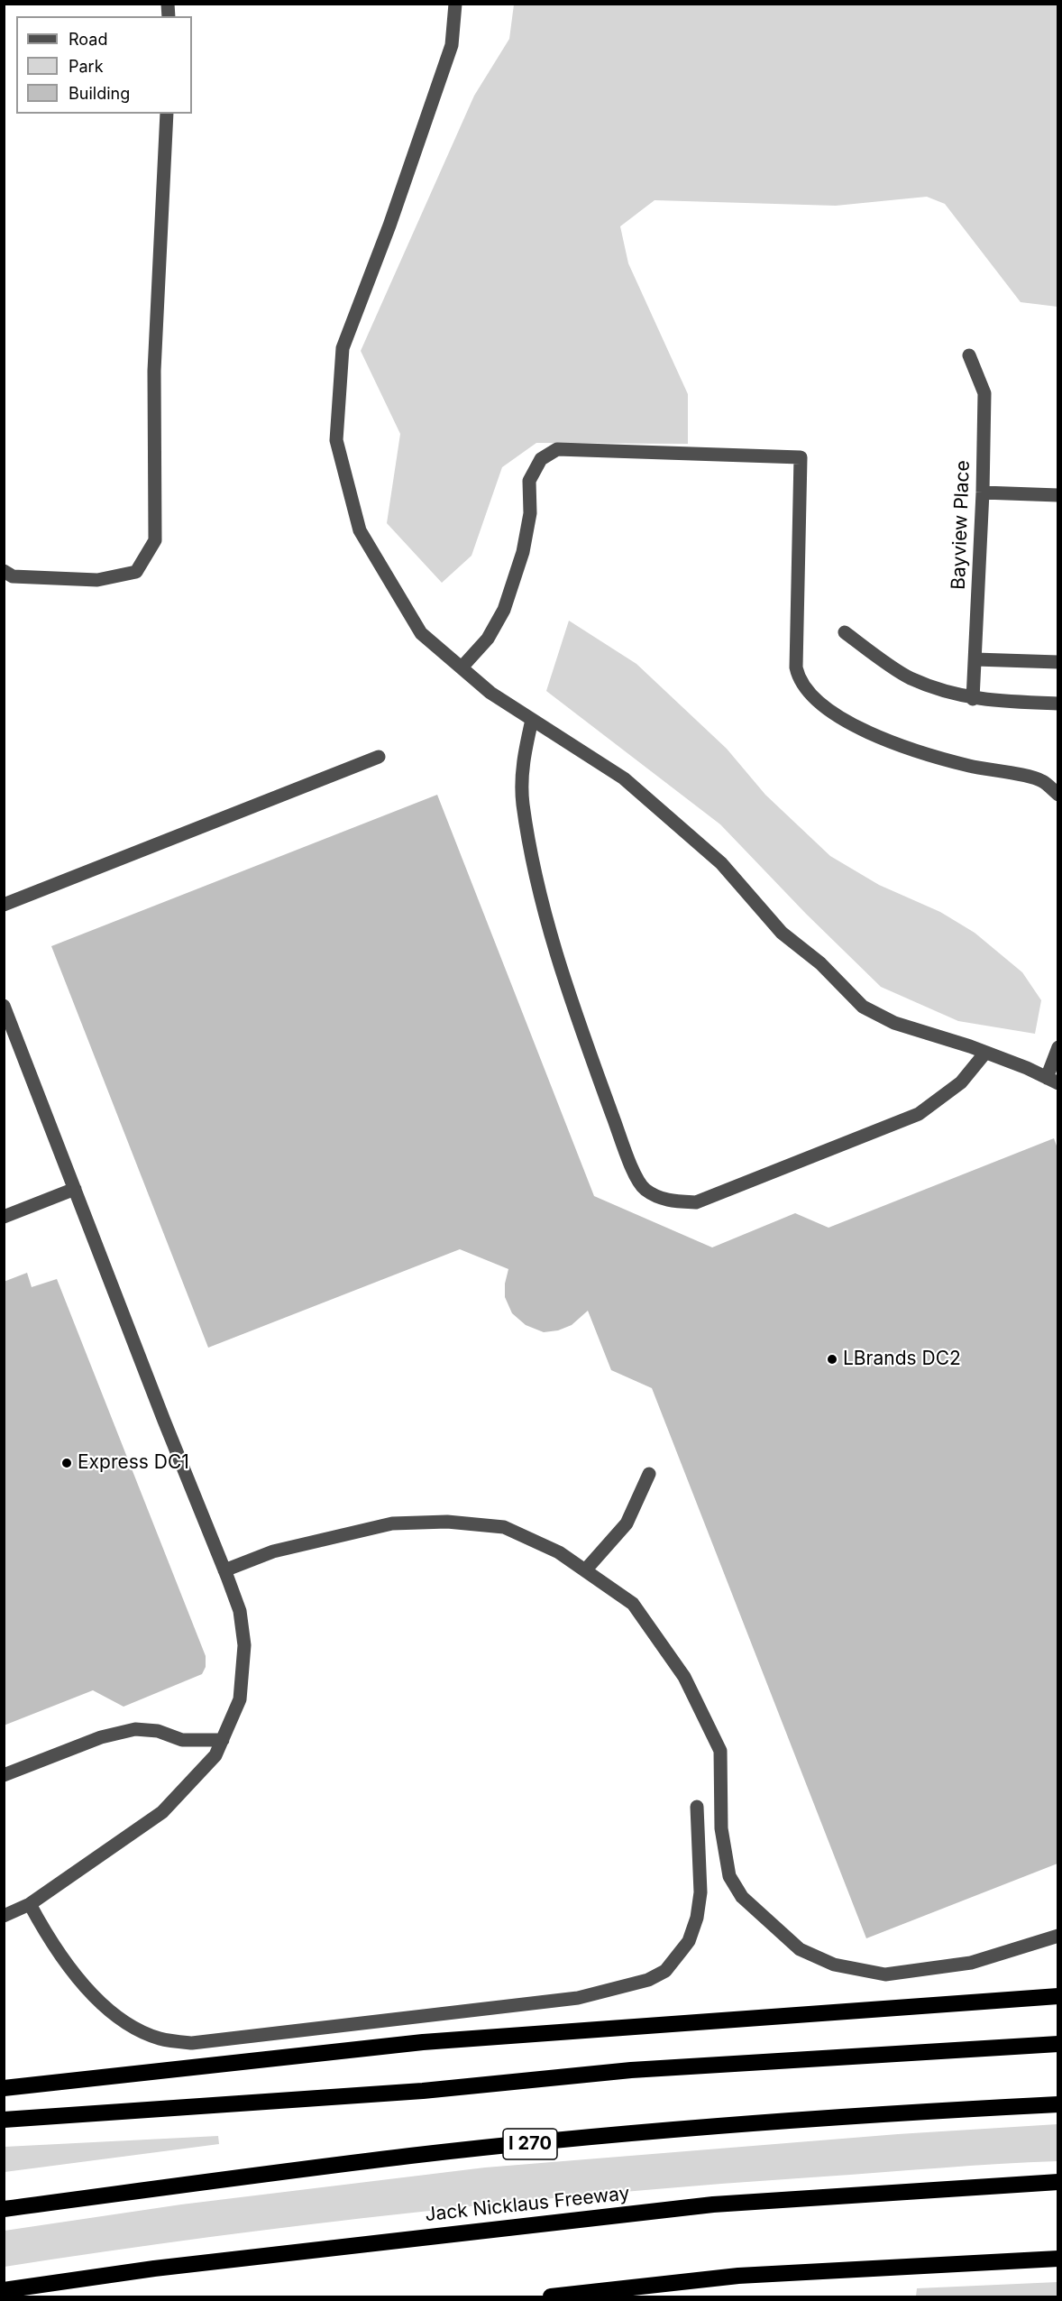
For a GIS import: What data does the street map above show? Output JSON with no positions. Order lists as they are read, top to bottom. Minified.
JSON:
{"streets":{"highway":["I 270","Jack Nicklaus Freeway"],"street":["Bayview Place"]},"places":["LBrands DC2","Express DC1"],"legend":["Road","Park","Building"]}
